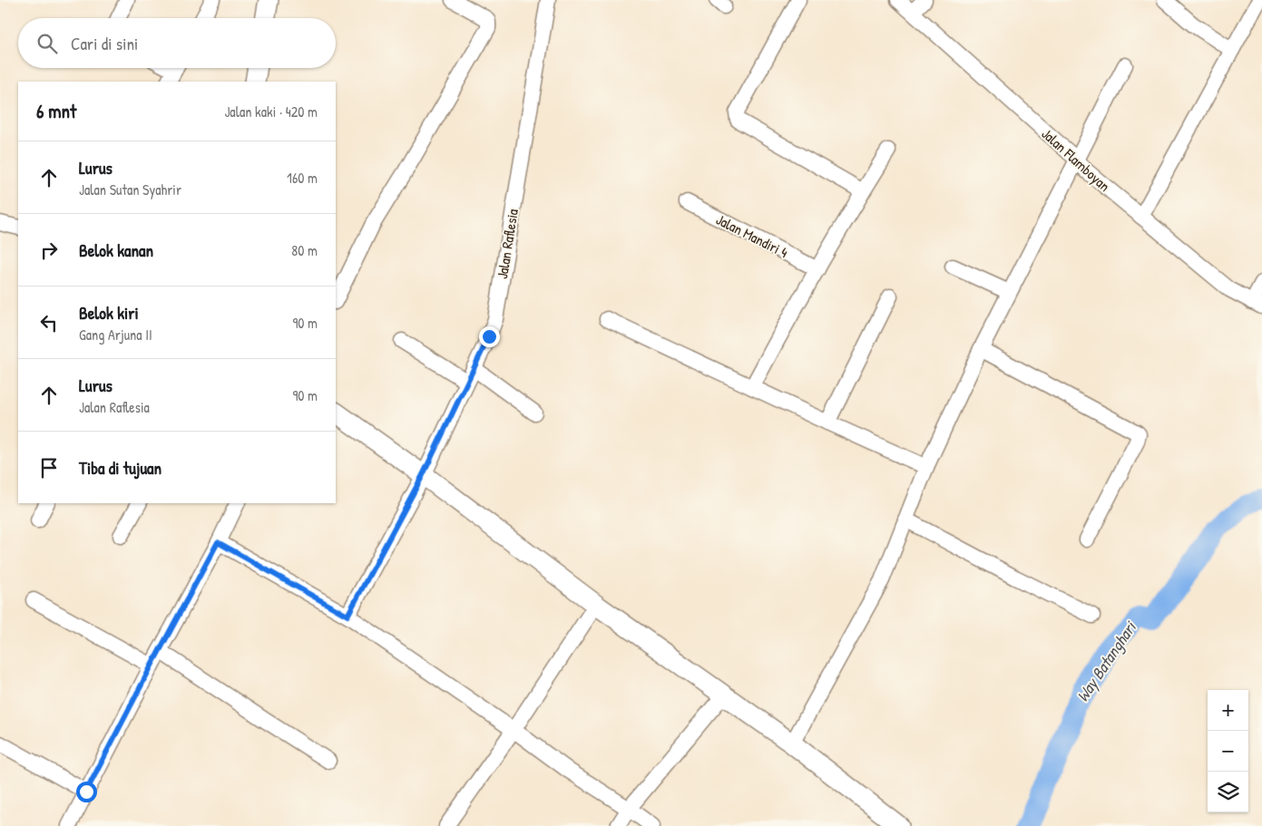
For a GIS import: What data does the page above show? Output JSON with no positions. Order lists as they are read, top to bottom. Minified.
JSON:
{"streets":{"street":["Jalan Flamboyan","Jalan Mandiri 4","Jalan Raflesia"]},"water":["Way Batanghari"],"page":{"search":"Cari di sini","heading":["6 mnt","Jalan kaki · 420 m"],"list":[["Lurus","Jalan Sutan Syahrir","160 m"],["Belok kanan","80 m"],["Belok kiri","Gang Arjuna II","90 m"],["Lurus","Jalan Raflesia","90 m"],"Tiba di tujuan"],"map_buttons":["+","−"]}}
